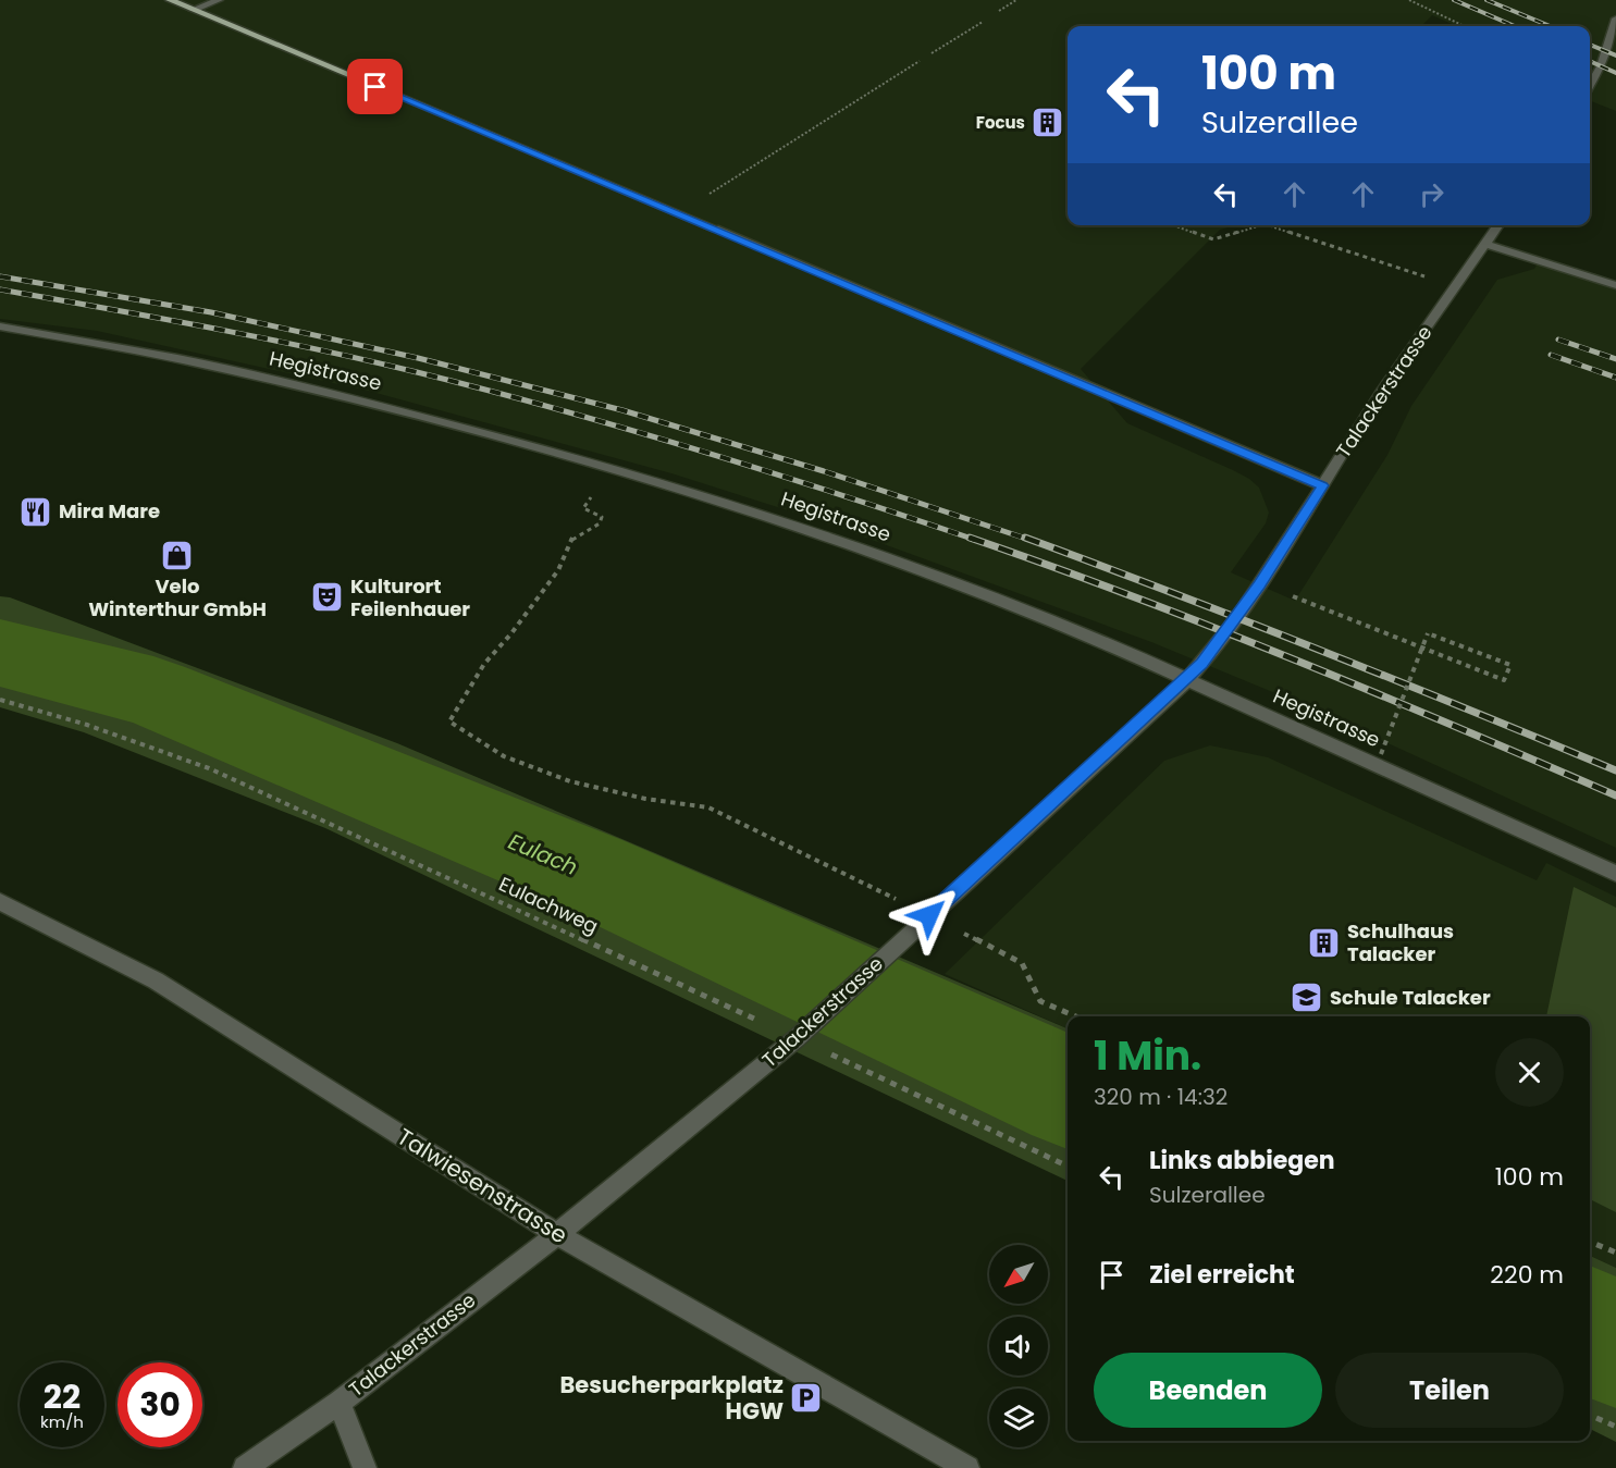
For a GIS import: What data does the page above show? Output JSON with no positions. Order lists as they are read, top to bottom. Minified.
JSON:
{"streets":{"street":["Hegistrasse","Talackerstrasse","Talwiesenstrasse"],"path":["Eulachweg"]},"crossings":[["Hegistrasse","Talackerstrasse"],["Talackerstrasse","Eulachweg"],["Talackerstrasse","Talwiesenstrasse"]],"water":["Eulach"],"places":{"building":["Focus","Schulhaus Talacker"],"restaurant":["Mira Mare"],"shop":["Velo Winterthur GmbH"],"theatre":["Kulturort Feilenhauer"],"school or university":["Schule Talacker"],"parking":["Besucherparkplatz HGW"]},"north":"bottom left","page":{"turn":["100 m","Sulzerallee"],"heading":["1 Min.","320 m · 14:32"],"list":[{"name":"Links abbiegen","note":"Sulzerallee","value":"100 m"},{"name":"Ziel erreicht","value":"220 m"}],"buttons":["Beenden","Teilen"],"speed":"22 km/h","limit":"30"}}
